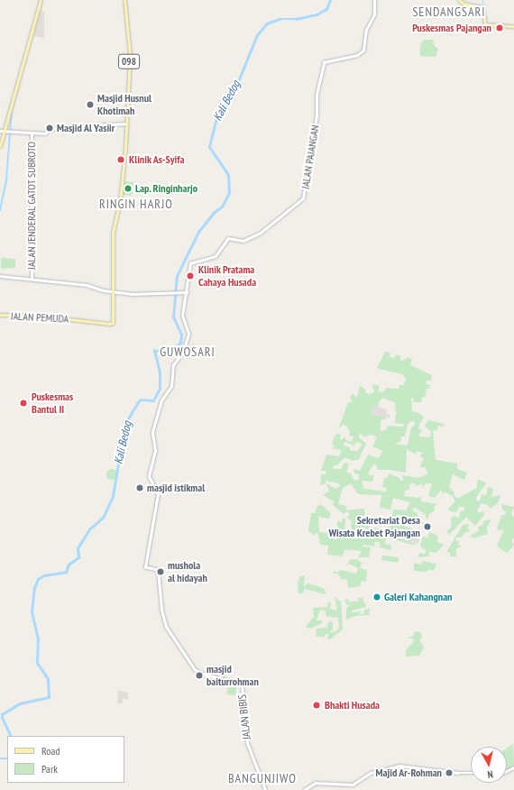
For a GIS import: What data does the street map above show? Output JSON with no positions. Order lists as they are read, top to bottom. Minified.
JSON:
{"streets":{"main road":["098","JALAN PAJANGAN","JALAN JENDERAL GATOT SUBROTO","JALAN PEMUDA","JALAN BIBIS"]},"crossings":[["098","JALAN PEMUDA"],["JALAN PAJANGAN","JALAN BIBIS"]],"districts":["SENDANGSARI","RINGIN HARJO","GUWOSARI","BANGUNJIWO"],"water":["Kali Bedog"],"places":["Puskesmas Pajangan","Masjid Husnul Khotimah","Masjid Al Yasiir","Klinik As-Syifa","Lap. Ringinharjo","Klinik Pratama Cahaya Husada","Puskesmas Bantul II","masjid istikmal","Sekretariat Desa Wisata Krebet Pajangan","mushola al hidayah","Galeri Kahangnan","masjid baiturrohman","Bhakti Husada","Majid Ar-Rohman"],"legend":["Road","Park"],"north":"bottom"}
